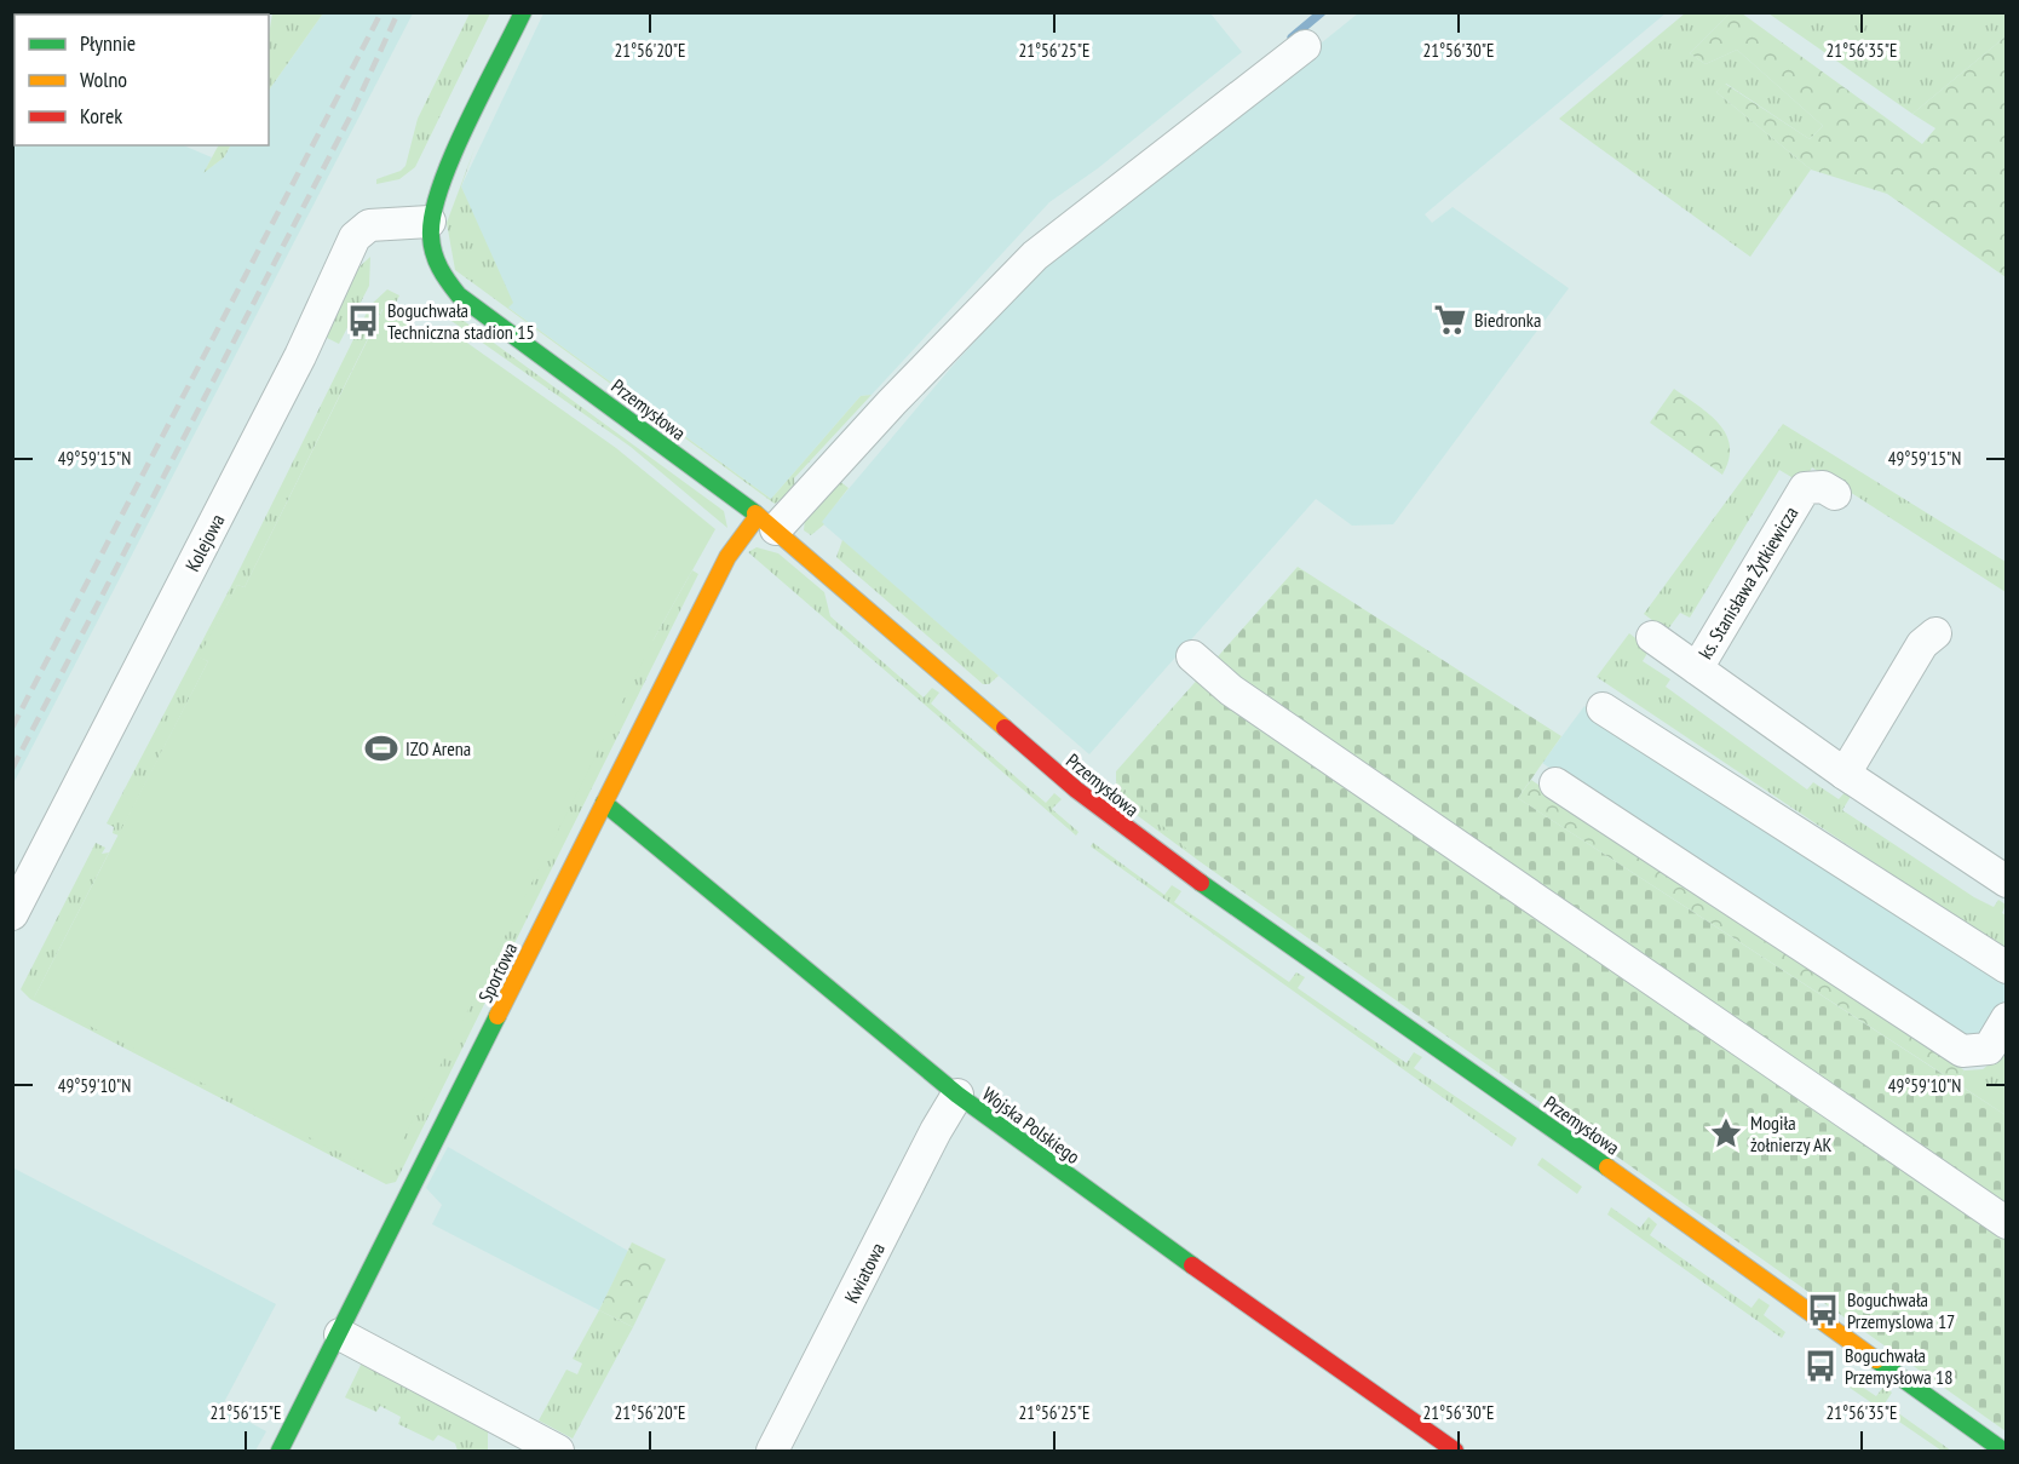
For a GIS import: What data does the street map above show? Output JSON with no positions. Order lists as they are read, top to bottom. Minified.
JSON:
{"streets":{"street":["Przemysłowa","Kolejowa","ks. Stanisława Żytkiewicza","Sportowa","Wojska Polskiego","Kwiatowa"]},"crossings":[["Przemysłowa","Kolejowa"],["Przemysłowa","Sportowa"],["Sportowa","Wojska Polskiego"],["Wojska Polskiego","Kwiatowa"]],"places":{"supermarket":["Biedronka"],"bus stop":["Boguchwała Techniczna stadion 15","Boguchwała Przemyslowa 17","Boguchwała Przemysłowa 18"],"sports":["IZO Arena"],"place":["Mogiła żołnierzy AK"]},"legend":["Płynnie","Wolno","Korek"],"coordinates":["21°56'20\"E","21°56'25\"E","21°56'30\"E","21°56'35\"E","49°59'15\"N","49°59'10\"N","21°56'15\"E"]}
